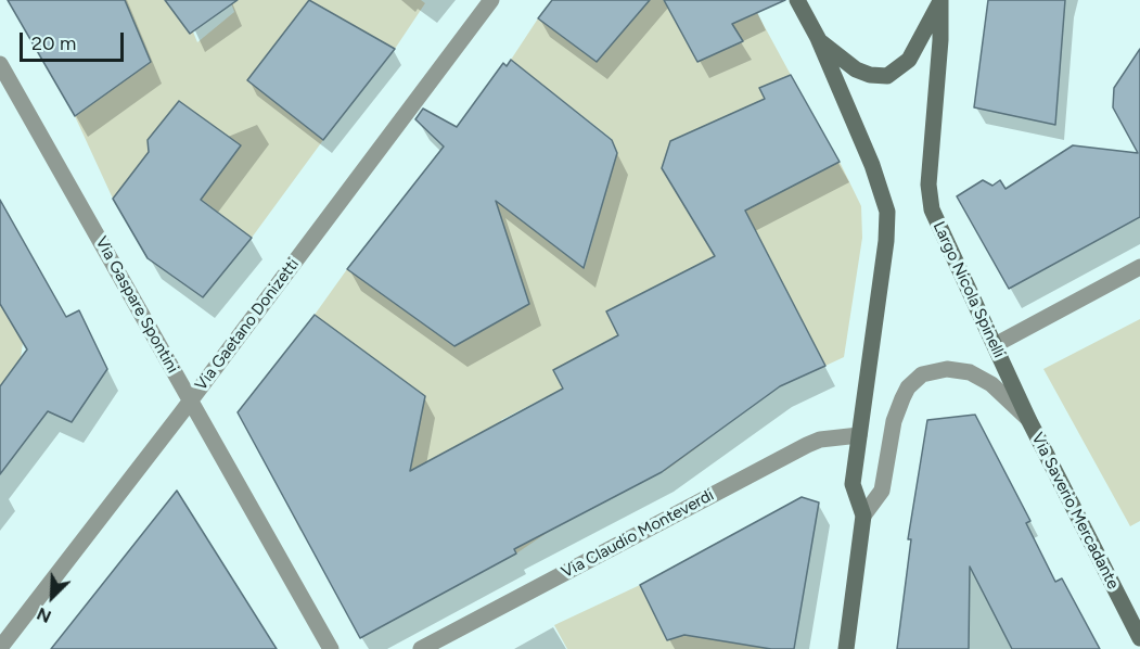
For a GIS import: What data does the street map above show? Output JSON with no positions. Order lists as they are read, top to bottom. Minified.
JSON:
{"streets":{"street":["Largo Nicola Spinelli","Via Gaspare Spontini","Via Gaetano Donizetti","Via Saverio Mercadante","Via Claudio Monteverdi"]},"crossings":[["Largo Nicola Spinelli","Via Saverio Mercadante"],["Via Gaspare Spontini","Via Gaetano Donizetti"]],"scale_bar":"20 m","north":"bottom left"}
